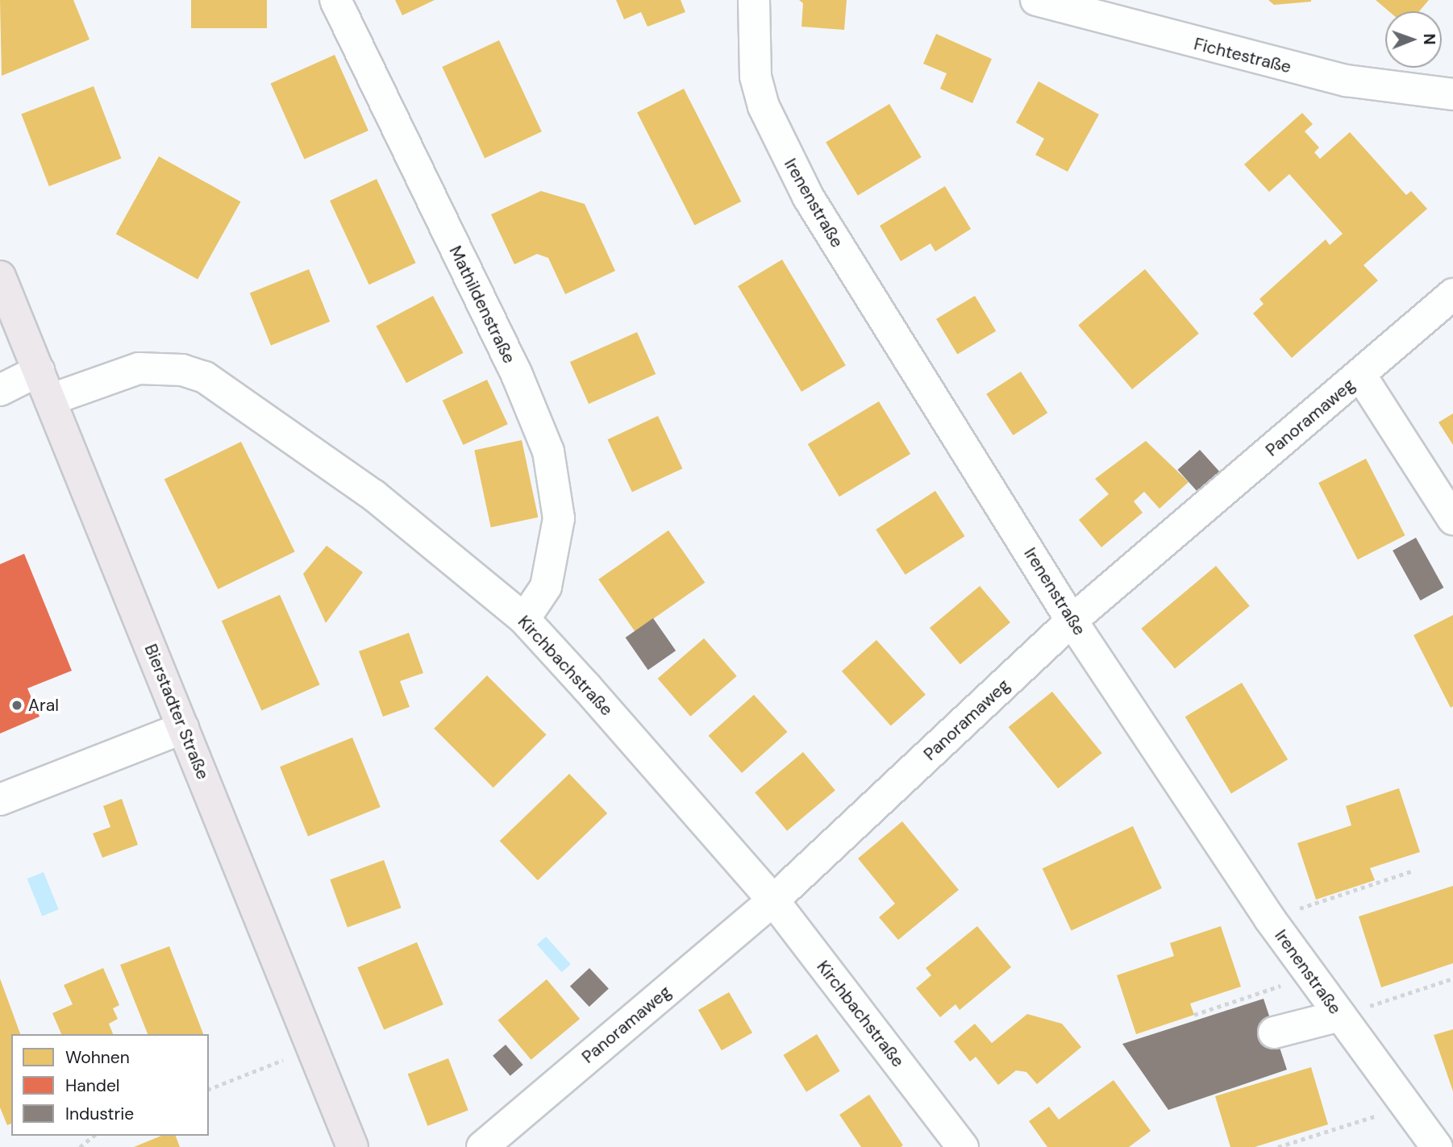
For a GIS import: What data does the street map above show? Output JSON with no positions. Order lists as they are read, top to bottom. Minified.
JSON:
{"streets":{"main road":["Bierstadter Straße"],"street":["Fichtestraße","Irenenstraße","Mathildenstraße","Panoramaweg","Kirchbachstraße"]},"crossings":[["Irenenstraße","Panoramaweg"],["Mathildenstraße","Kirchbachstraße"],["Panoramaweg","Kirchbachstraße"],["Kirchbachstraße","Bierstadter Straße"]],"places":["Aral"],"legend":["Wohnen","Handel","Industrie"],"north":"right"}
